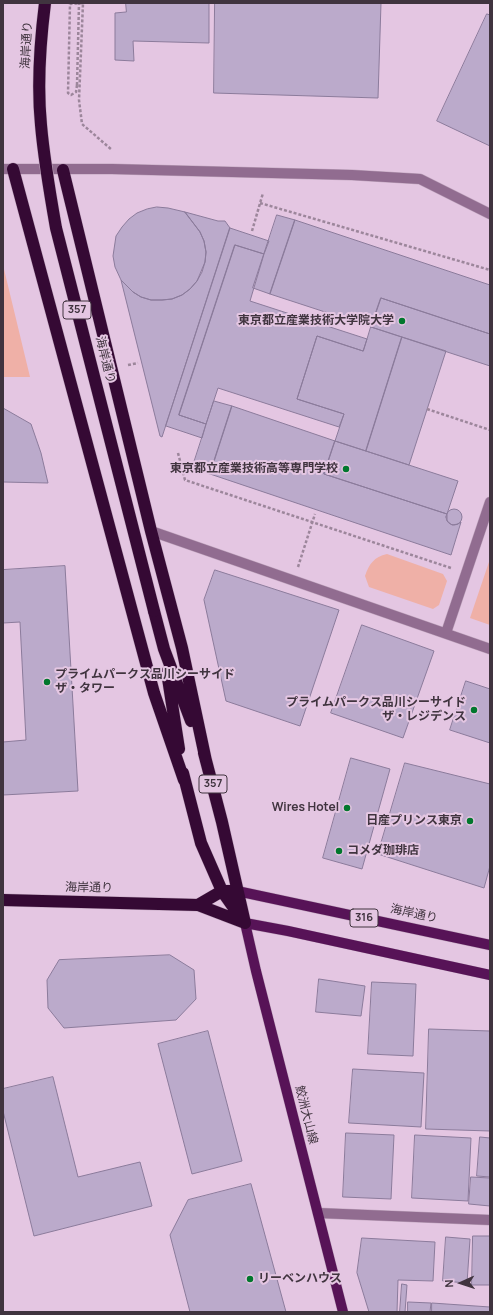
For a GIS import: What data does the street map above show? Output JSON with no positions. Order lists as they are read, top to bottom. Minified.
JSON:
{"streets":{"highway":["海岸通り","357"],"main road":["316","鮫洲大山線"]},"crossings":[["海岸通り","鮫洲大山線"]],"places":["東京都立産業技術大学院大学","東京都立産業技術高等専門学校","プライムパークス品川シーサイド ザ・タワー","プライムパークス品川シーサイド ザ・レジデンス","Wires Hotel","日産プリンス東京","コメダ珈琲店","リーベンハウス"],"north":"left"}
